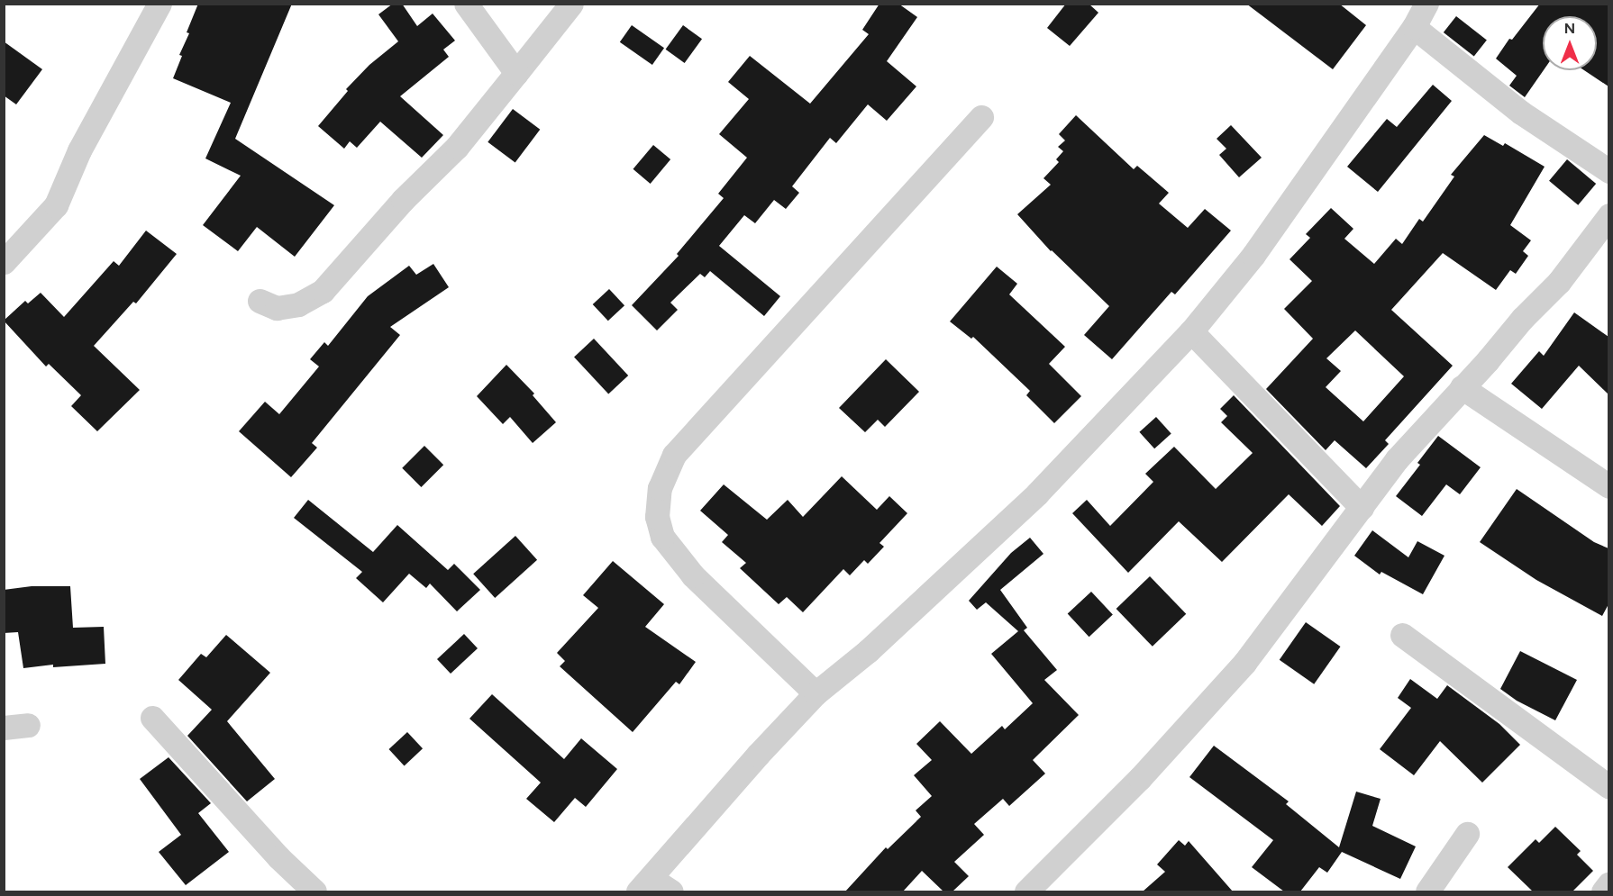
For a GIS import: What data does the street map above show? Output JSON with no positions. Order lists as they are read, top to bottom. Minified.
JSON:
{"north":"top"}
